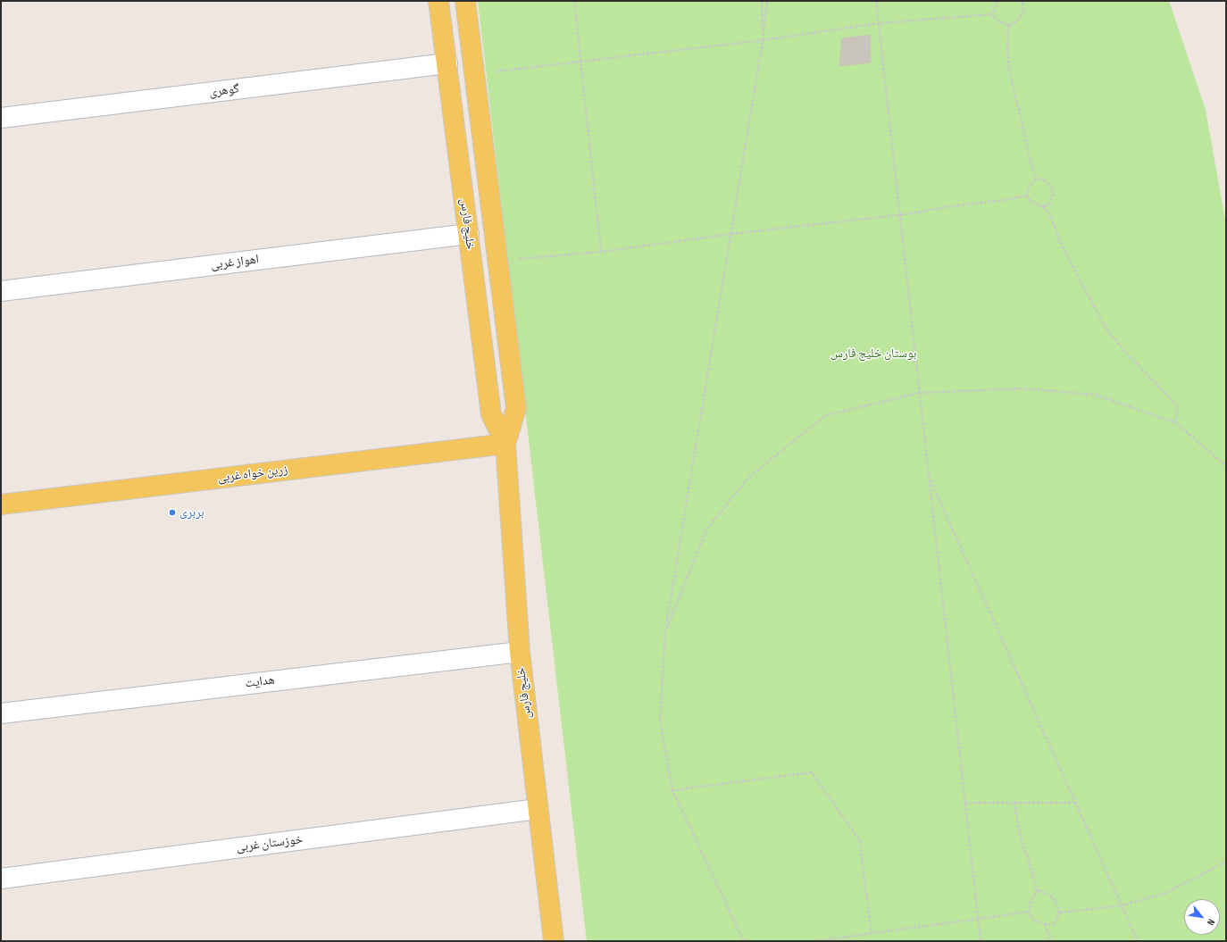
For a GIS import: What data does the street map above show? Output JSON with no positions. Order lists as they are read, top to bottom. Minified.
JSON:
{"streets":{"main road":["خلیج فارس","زرین خواه غربی"],"street":["گوهری","اهواز غربی","هدایت","خوزستان غربی"]},"crossings":[["گوهری","خلیج فارس"],["خلیج فارس","اهواز غربی"],["خلیج فارس","زرین خواه غربی"],["خلیج فارس","هدایت"],["خلیج فارس","خوزستان غربی"]],"parks":["بوستان خلیج فارس"],"places":["بربری"],"north":"bottom right"}
